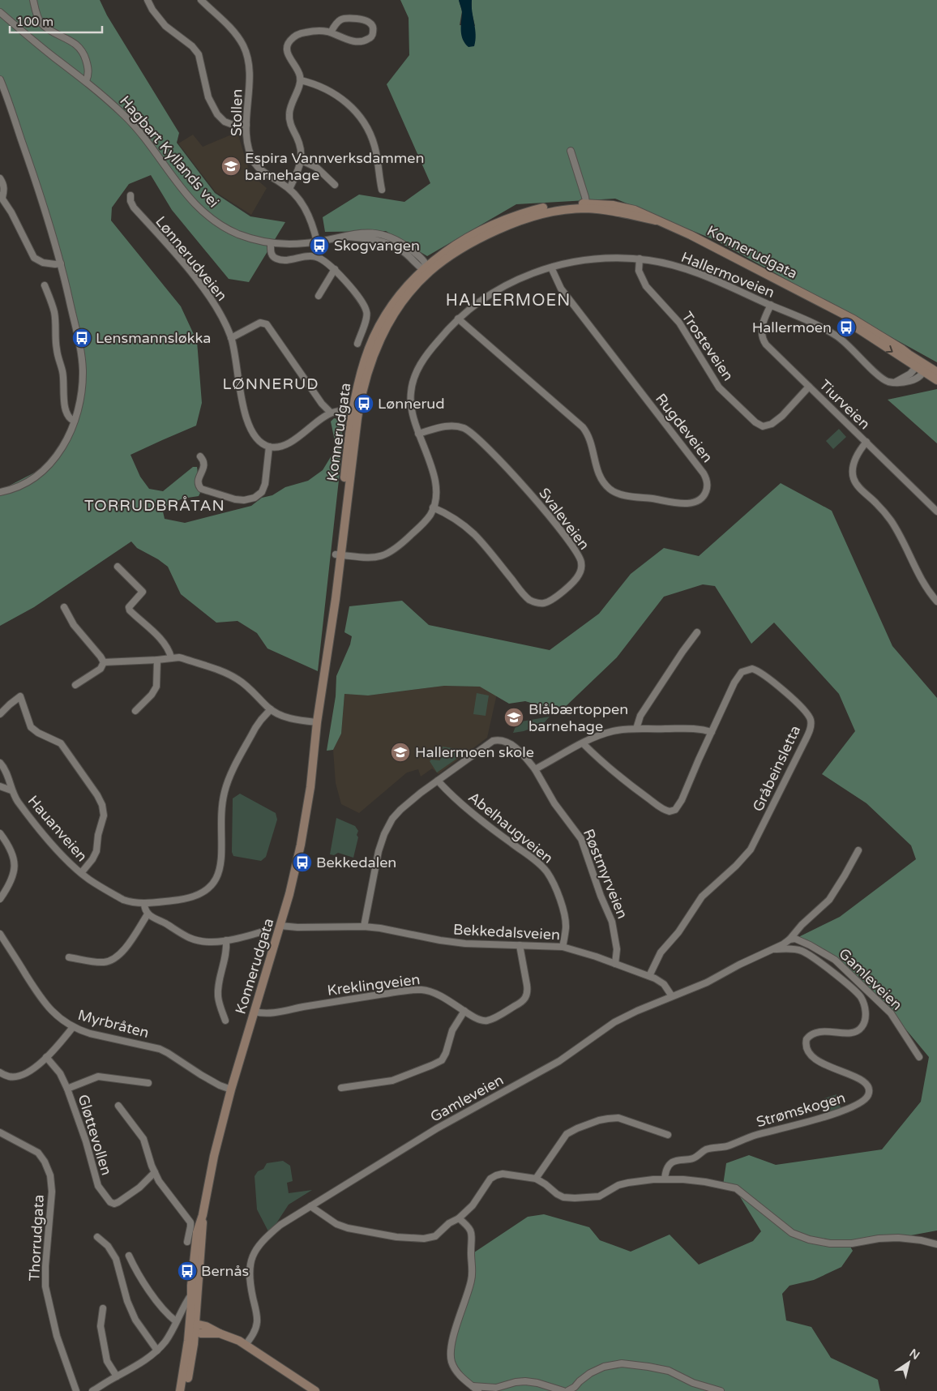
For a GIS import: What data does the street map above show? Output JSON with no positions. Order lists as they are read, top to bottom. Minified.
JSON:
{"streets":{"main road":["Konnerudgata"],"street":["Stollen","Hagbart Kyllands vei","Lønnerudveien","Hallermoveien","Trosteveien","Tiurveien","Rugdeveien","Svaleveien","Gråbeinsletta","Abelhaugveien","Hauanveien","Røstmyrveien","Bekkedalsveien","Gamleveien","Kreklingveien","Myrbråten","Strømskogen","Gløttevollen","Thorrudgata"]},"crossings":[["Stollen","Hagbart Kyllands vei"],["Hagbart Kyllands vei","Konnerudgata"],["Konnerudgata","Hallermoveien"],["Konnerudgata","Bekkedalsveien"],["Konnerudgata","Kreklingveien"],["Konnerudgata","Myrbråten"],["Hallermoveien","Trosteveien"],["Hallermoveien","Tiurveien"],["Hallermoveien","Rugdeveien"],["Hallermoveien","Svaleveien"],["Trosteveien","Tiurveien"],["Gråbeinsletta","Bekkedalsveien"],["Abelhaugveien","Røstmyrveien"],["Abelhaugveien","Bekkedalsveien"],["Røstmyrveien","Bekkedalsveien"],["Bekkedalsveien","Gamleveien"],["Bekkedalsveien","Kreklingveien"],["Gamleveien","Strømskogen"]],"districts":["HALLERMOEN","LØNNERUD","TORRUDBRÅTAN"],"places":{"school or university":["Espira Vannverksdammen barnehage","Blåbærtoppen barnehage","Hallermoen skole"],"bus stop":["Skogvangen","Hallermoen","Lensmannsløkka","Lønnerud","Bekkedalen","Bernås"]},"scale_bar":"100 m","north":"top right"}
